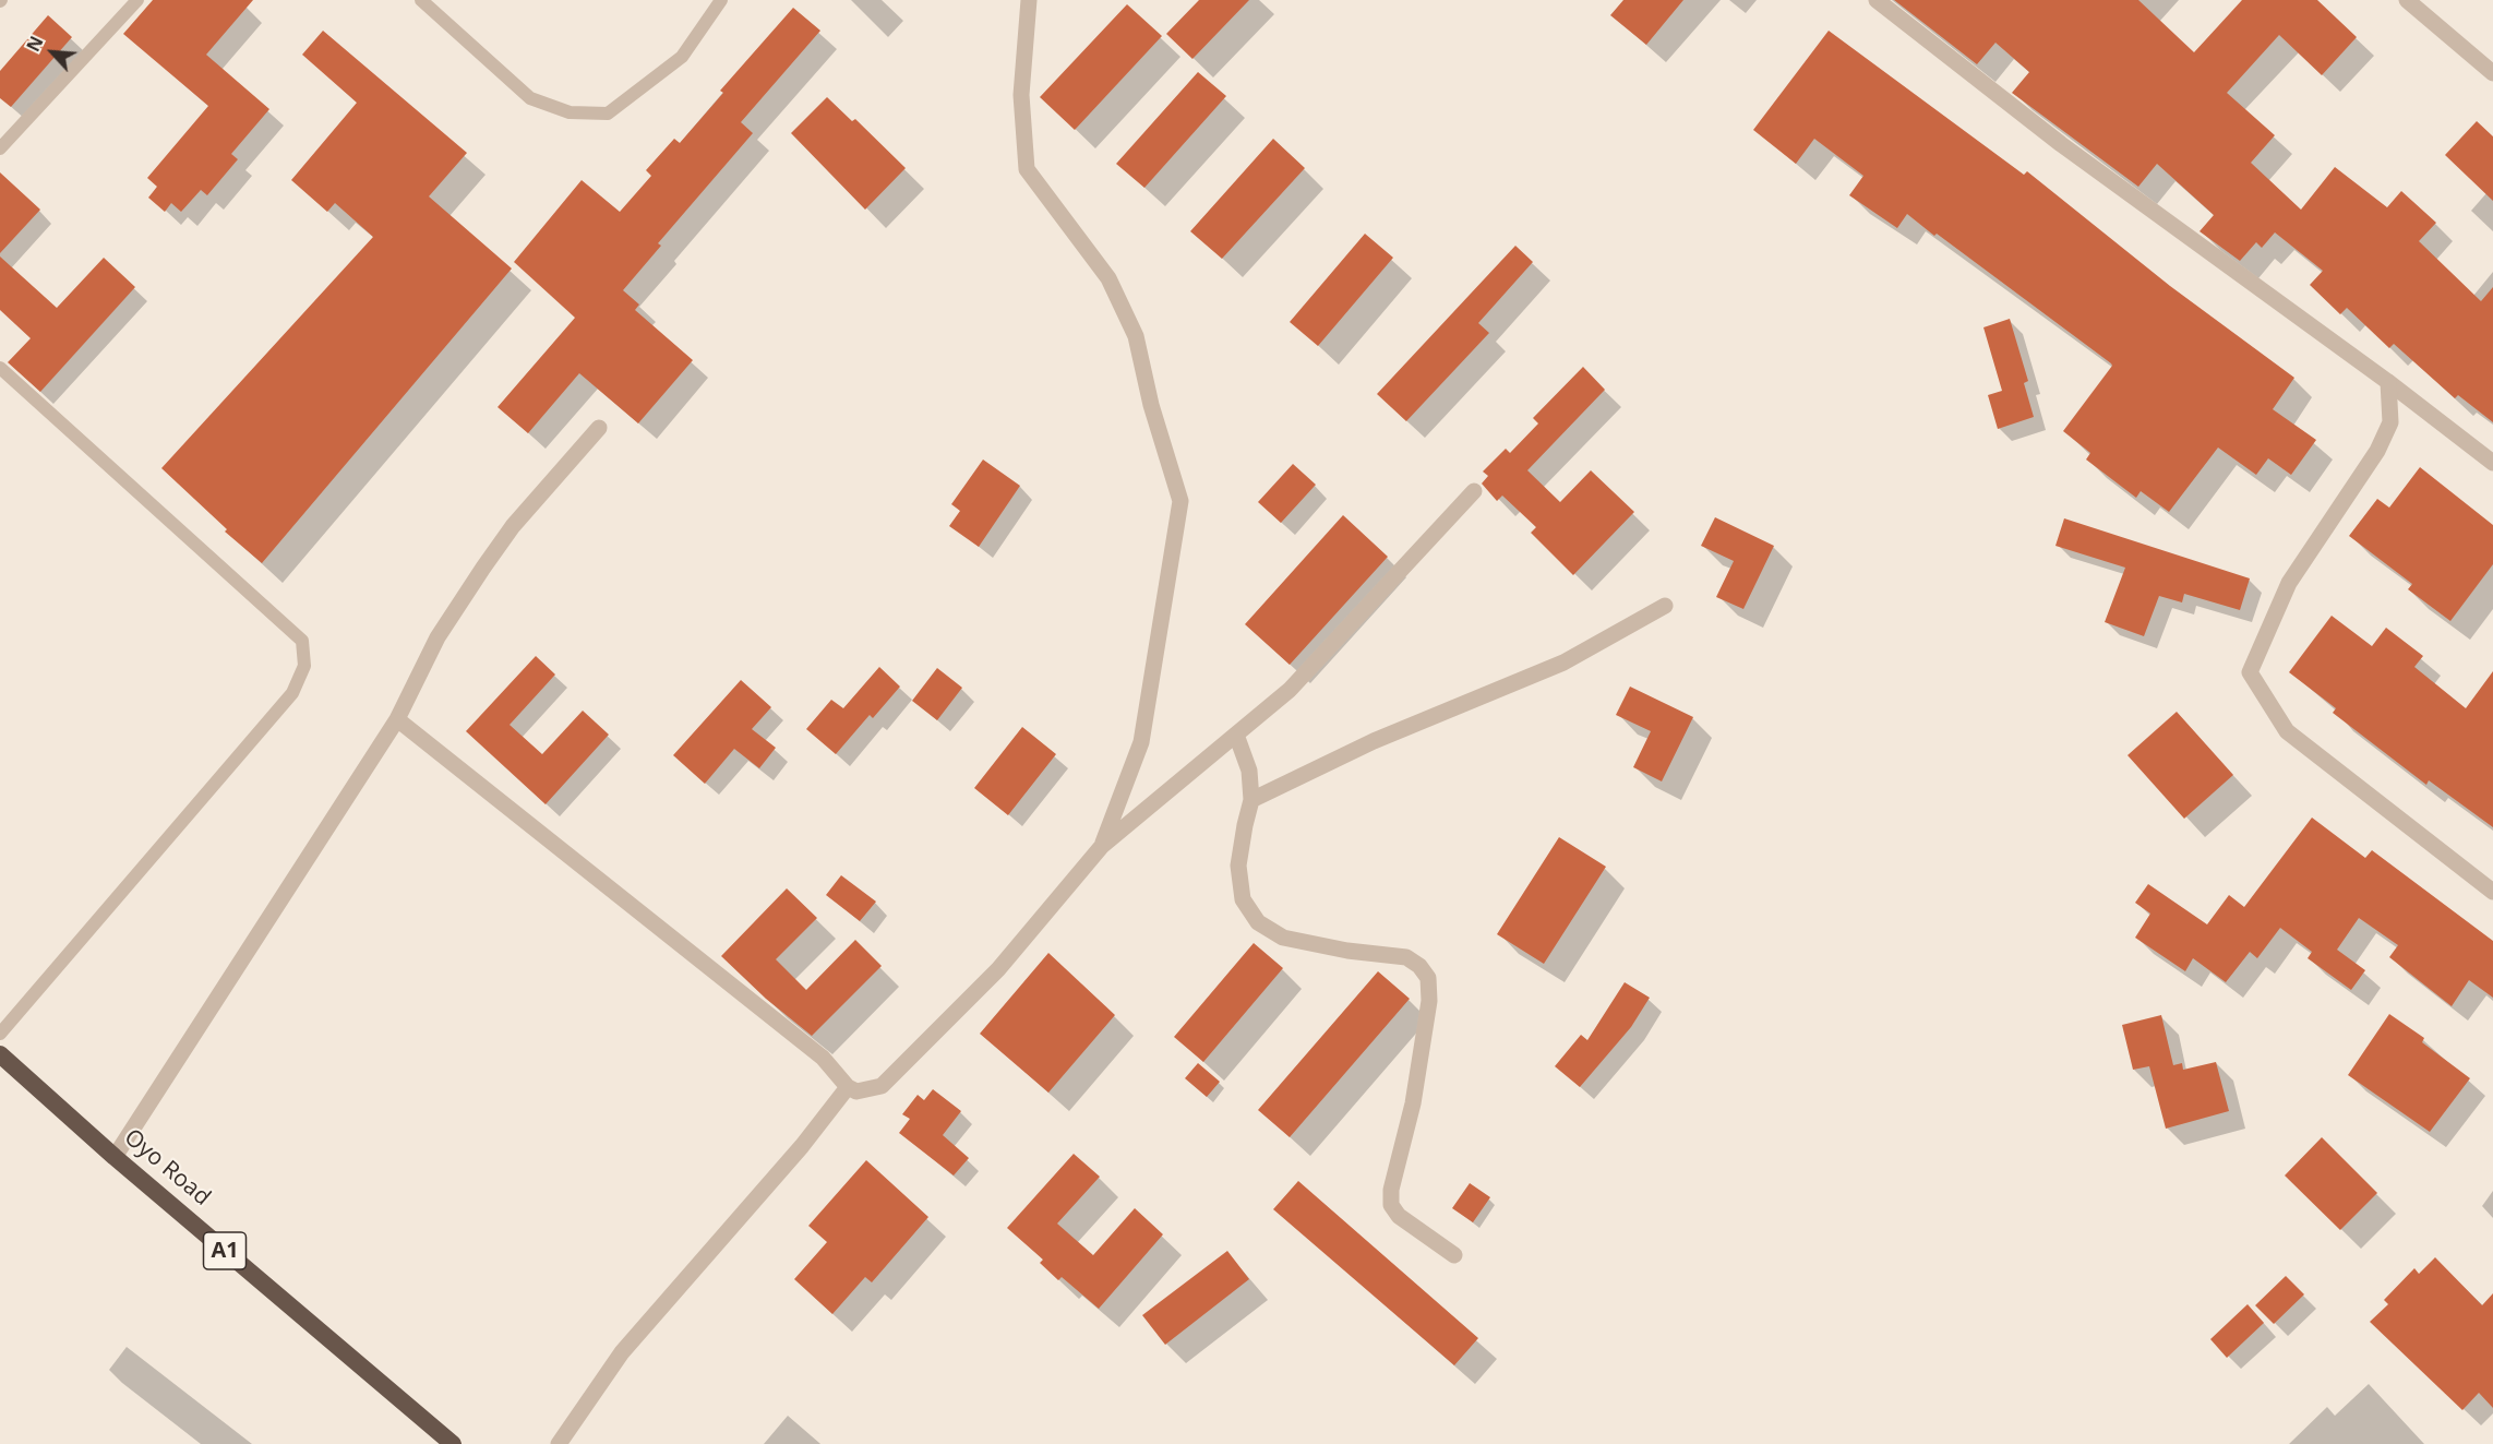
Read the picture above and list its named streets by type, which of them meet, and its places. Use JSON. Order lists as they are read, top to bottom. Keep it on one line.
{"streets":{"highway":["Oyo Road","A1"]},"north":"top left"}
